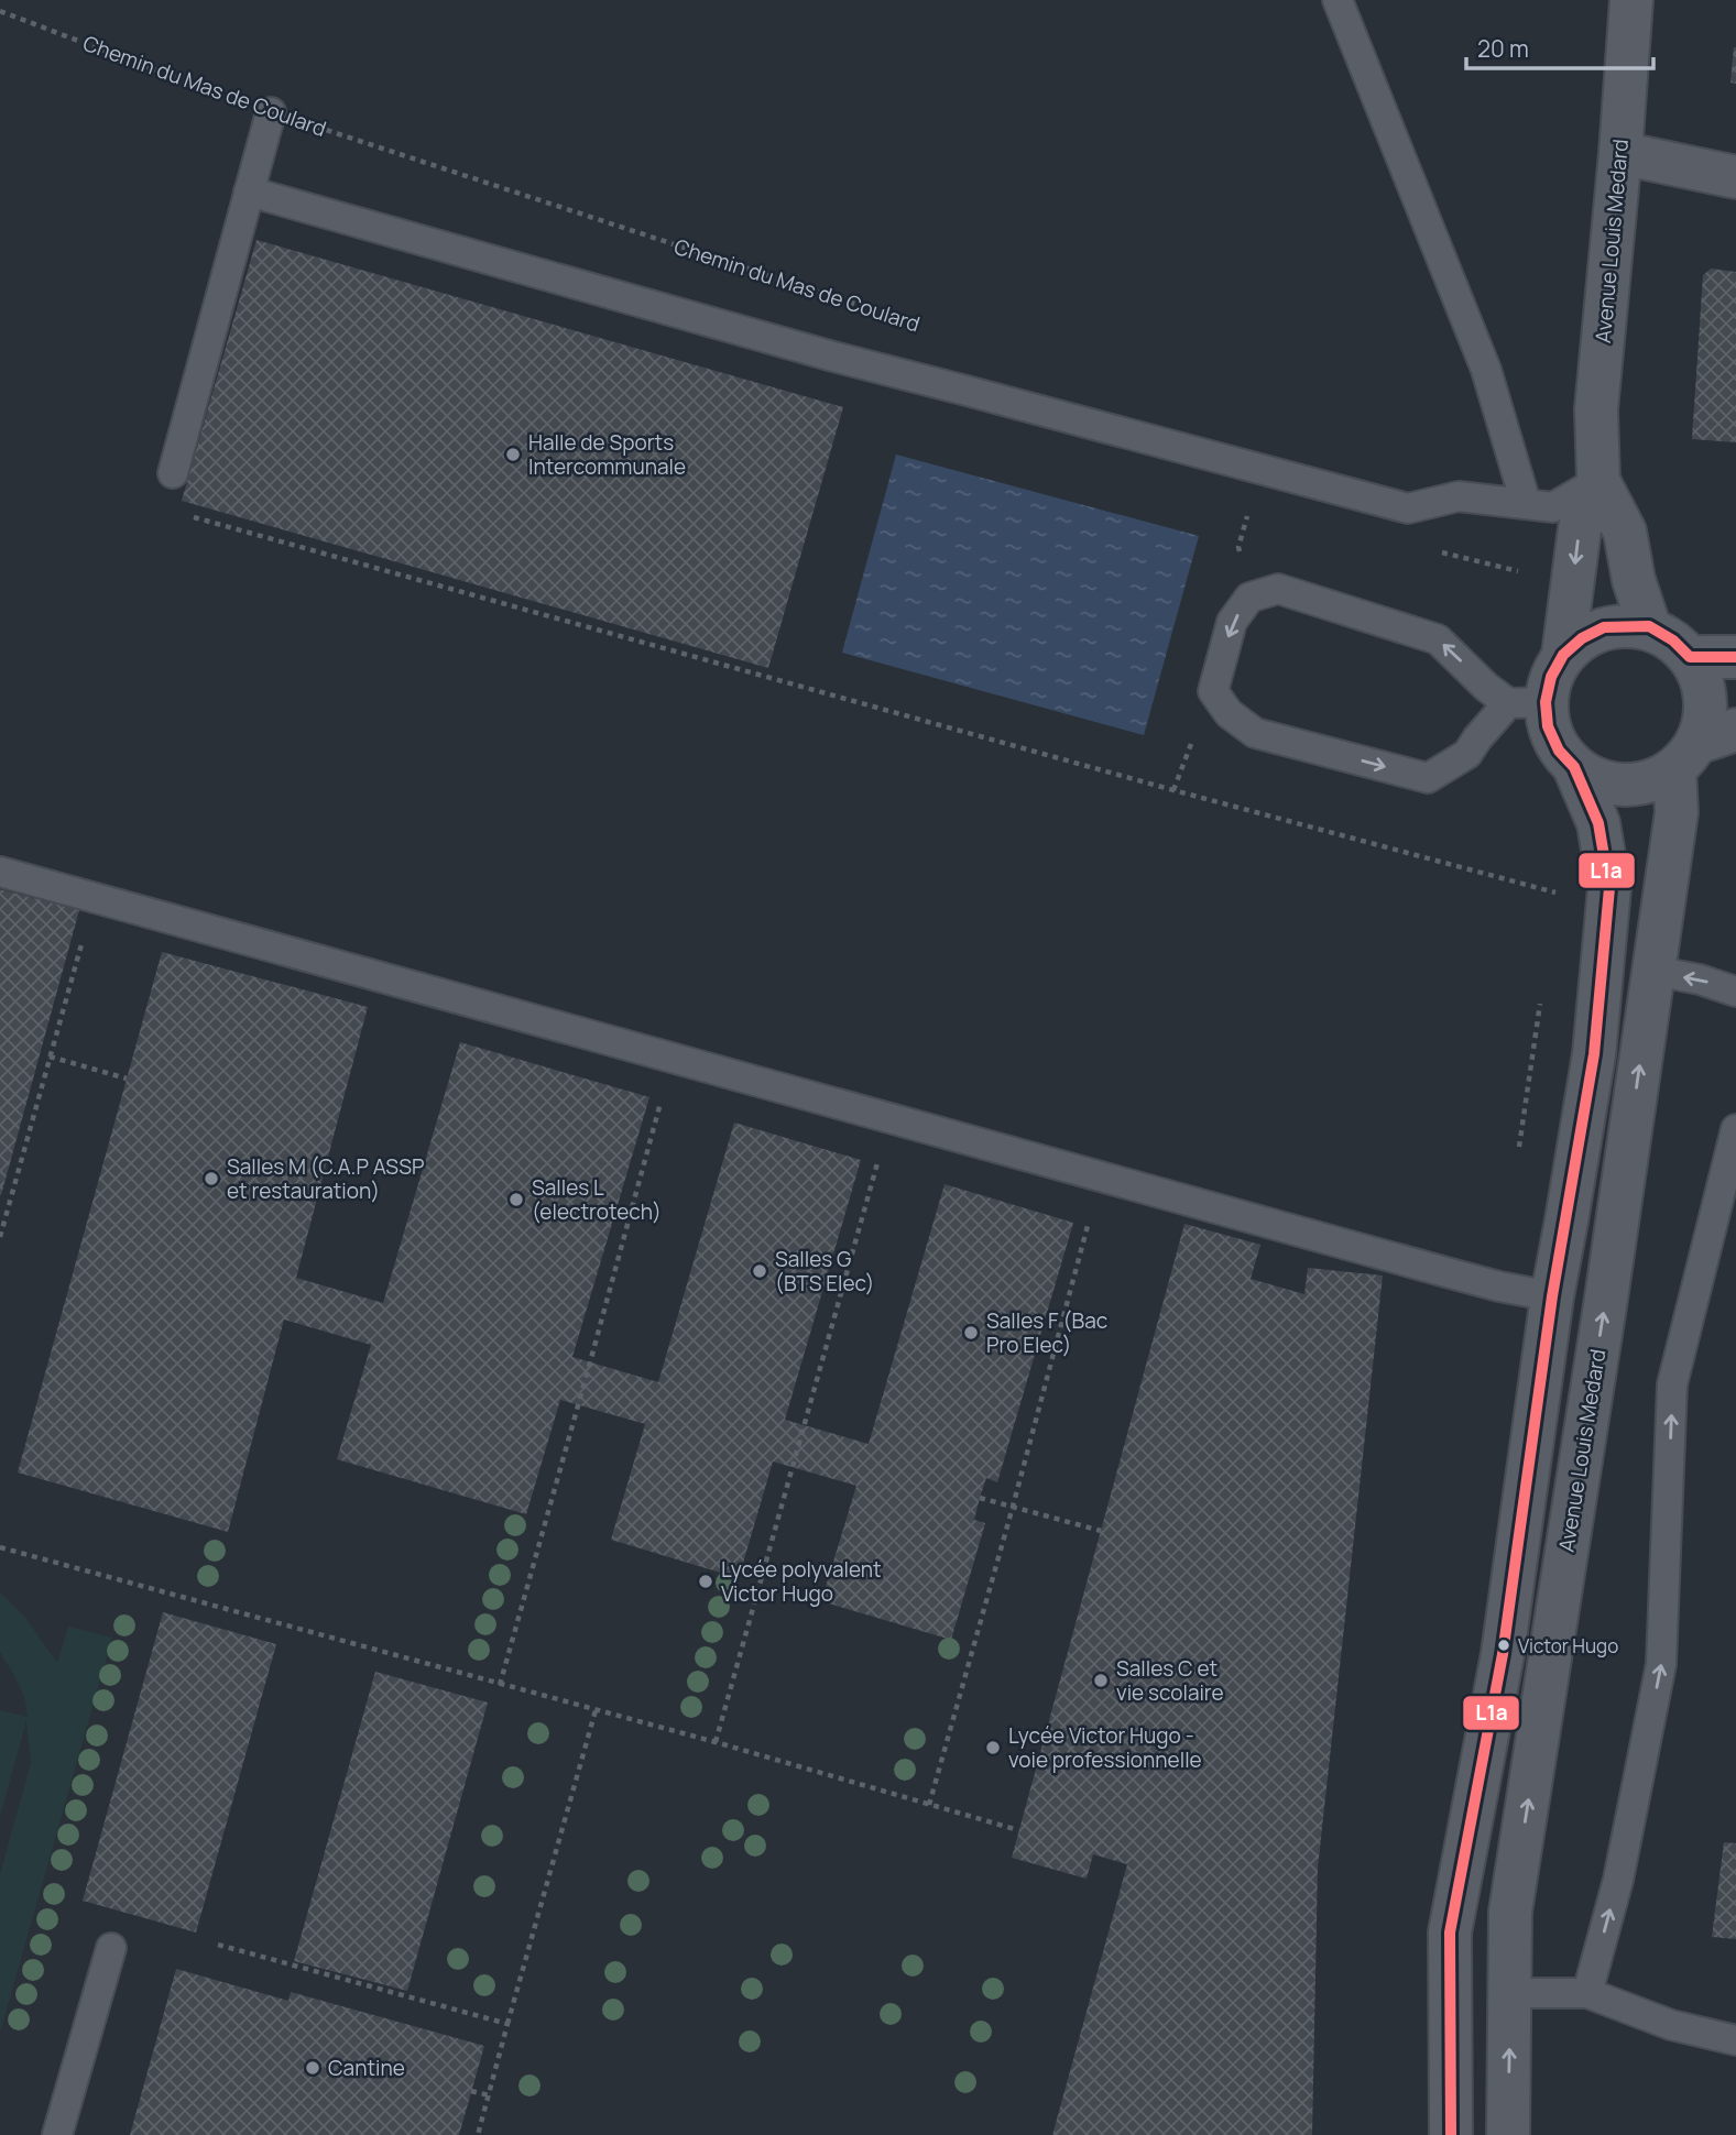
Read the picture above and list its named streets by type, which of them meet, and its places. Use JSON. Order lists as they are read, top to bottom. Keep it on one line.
{"streets":{"street":["Avenue Louis Medard"],"path":["Chemin du Mas de Coulard"]},"places":["Halle de Sports Intercommunale","Salles M (C.A.P ASSP et restauration)","Salles L (electrotech)","Salles G (BTS Elec)","Salles F (Bac Pro Elec)","Lycée polyvalent Victor Hugo","Victor Hugo","Salles C et vie scolaire","Lycée Victor Hugo - voie professionnelle","Cantine"],"lines":["transit line L1a"],"scale_bar":"20 m"}
